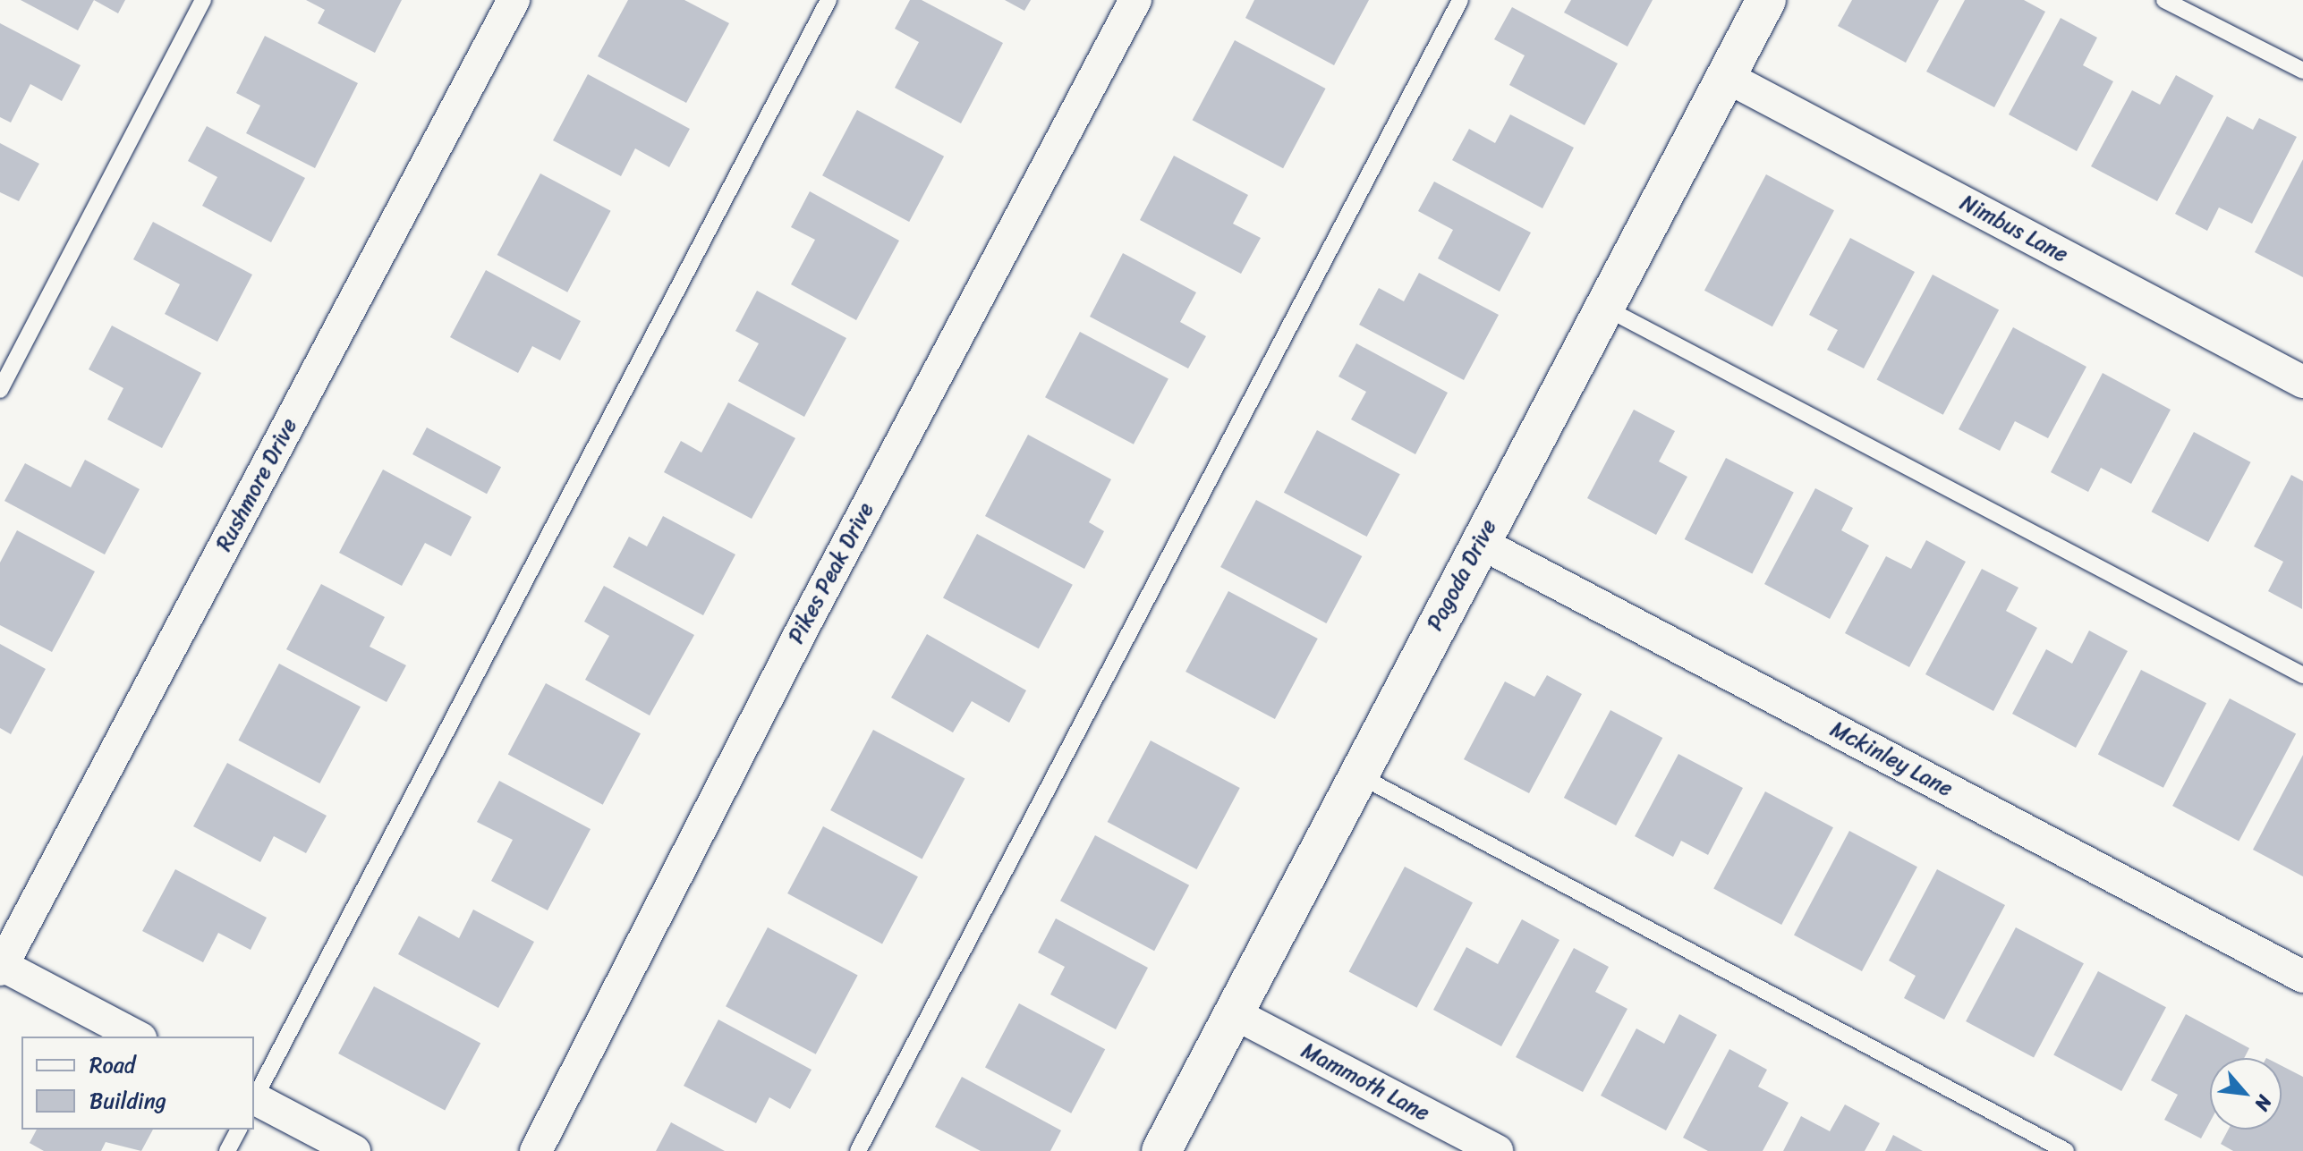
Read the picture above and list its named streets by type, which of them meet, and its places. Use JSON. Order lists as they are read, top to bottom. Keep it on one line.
{"streets":{"street":["Nimbus Lane","Rushmore Drive","Pikes Peak Drive","Pagoda Drive","Mckinley Lane","Mammoth Lane"]},"crossings":[["Nimbus Lane","Pagoda Drive"],["Pagoda Drive","Mckinley Lane"],["Pagoda Drive","Mammoth Lane"]],"legend":["Road","Building"],"north":"bottom right"}
